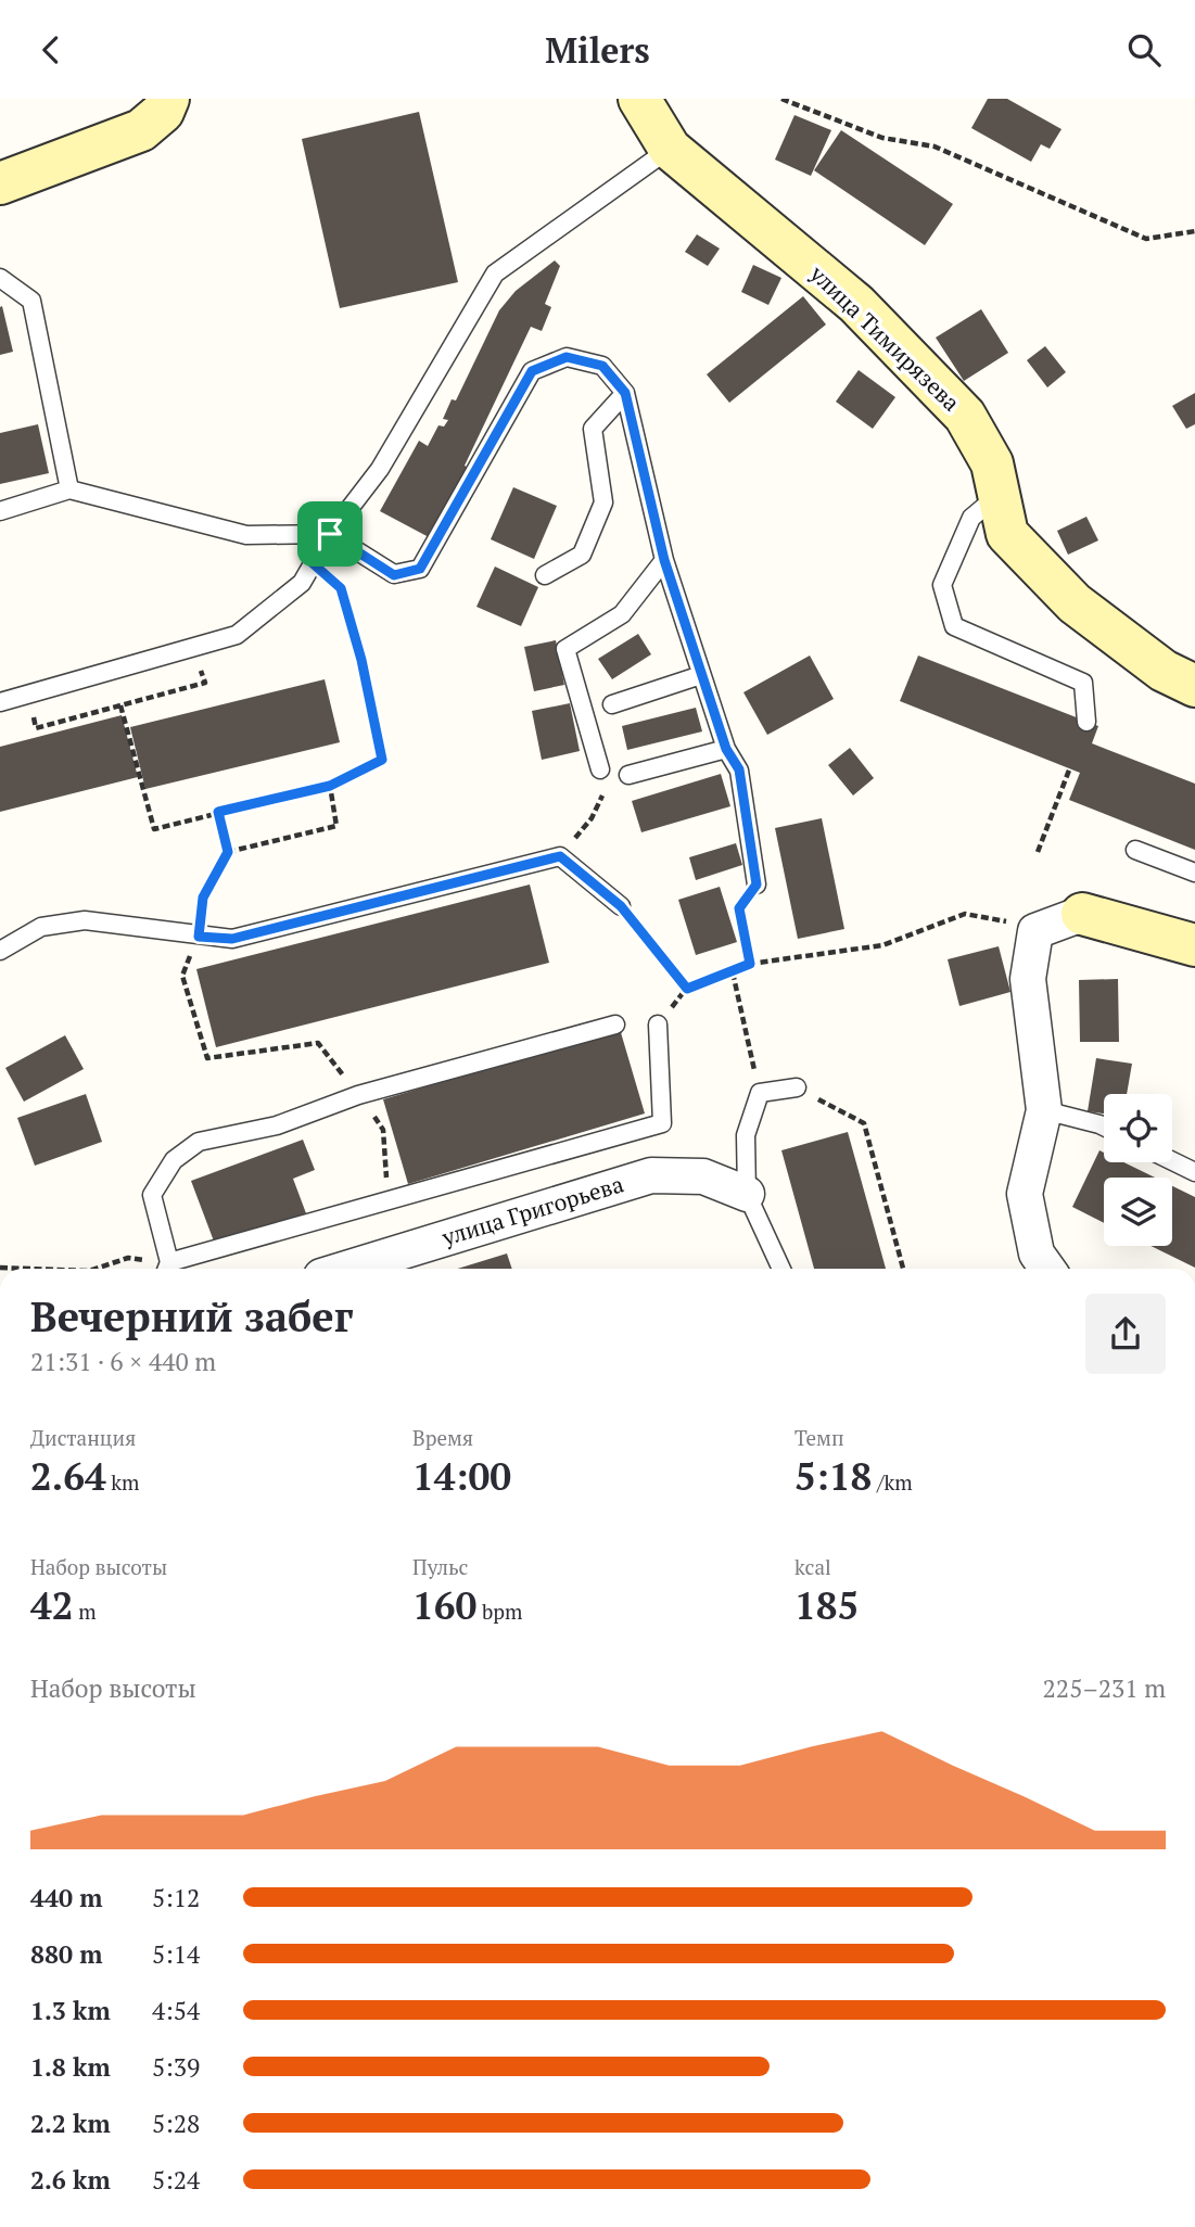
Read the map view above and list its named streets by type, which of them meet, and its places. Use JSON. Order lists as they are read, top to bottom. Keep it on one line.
{"streets":{"street":["улица Тимирязева","улица Григорьева"]},"page":{"header":"Milers","heading":["Вечерний забег","21:31 · 6 × 440 m"],"stats":[["Дистанция","2.64 km"],["Время","14:00"],["Темп","5:18 /km"],["Набор высоты","42 m"],["Пульс","160 bpm"],["kcal","185"]],"chart":["Набор высоты","225–231 m"],"list":[{"name":"440 m","note":"5:12"},{"name":"880 m","note":"5:14"},{"name":"1.3 km","note":"4:54"},{"name":"1.8 km","note":"5:39"},{"name":"2.2 km","note":"5:28"},{"name":"2.6 km","note":"5:24"}]}}
